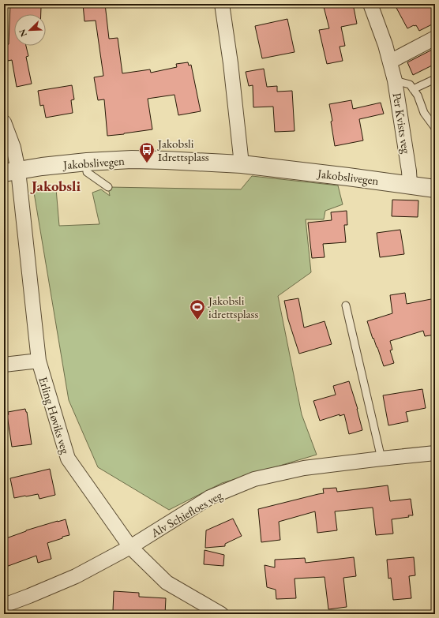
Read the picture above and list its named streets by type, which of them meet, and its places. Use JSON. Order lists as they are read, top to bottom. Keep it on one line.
{"streets":{"street":["Per Kvists veg","Jakobslivegen","Erling Høviks veg","Alv Schiefloes veg"]},"crossings":[["Per Kvists veg","Jakobslivegen"],["Jakobslivegen","Erling Høviks veg"],["Erling Høviks veg","Alv Schiefloes veg"]],"districts":["Jakobsli"],"places":{"bus stop":["Jakobsli Idrettsplass"],"sports":["Jakobsli idrettsplass"]},"north":"bottom left"}
